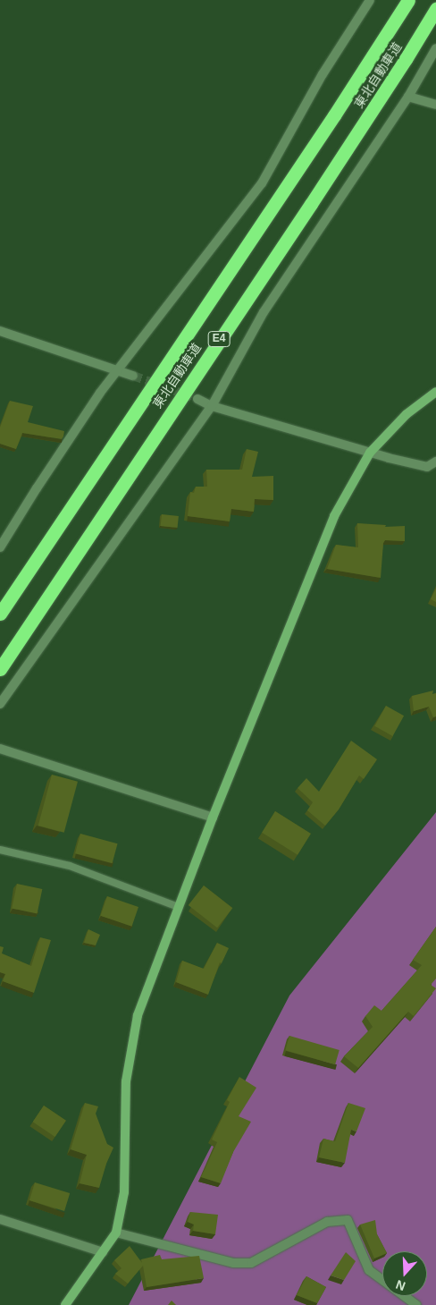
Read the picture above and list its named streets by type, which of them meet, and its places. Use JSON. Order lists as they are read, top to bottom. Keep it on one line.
{"streets":{"highway":["東北自動車道","E4"]},"north":"bottom"}
